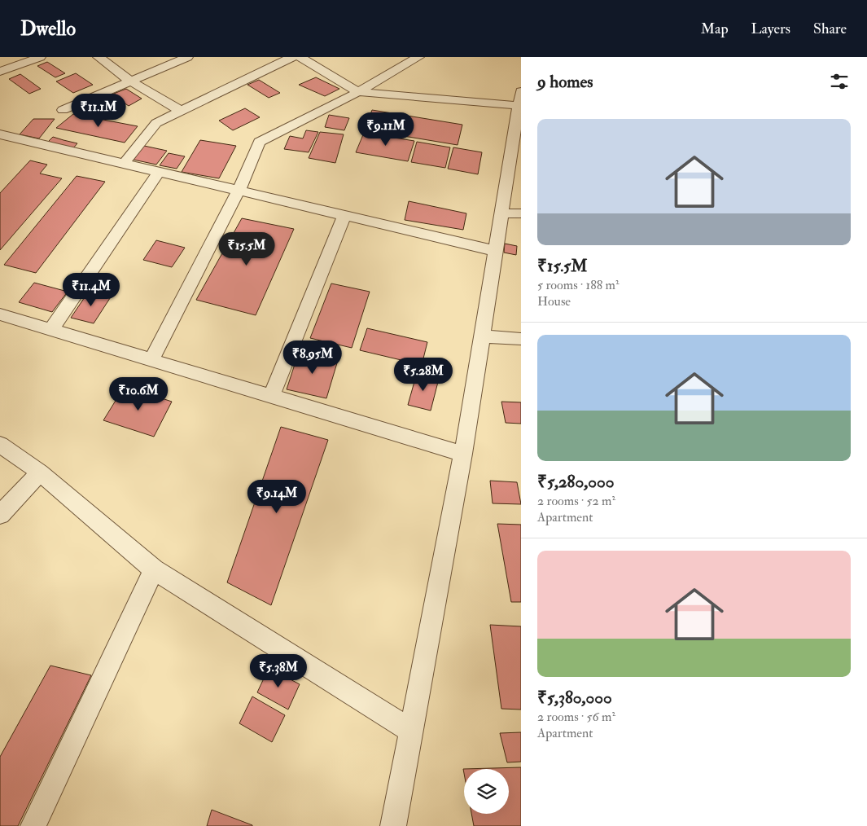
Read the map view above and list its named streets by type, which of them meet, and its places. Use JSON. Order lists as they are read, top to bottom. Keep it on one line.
{"page":{"header":"Dwello","nav":["Map","Layers","Share"],"heading":"9 homes","price":["₹11.1M","₹9.11M","₹15.5M","₹11.4M","₹8.95M","₹5.28M","₹10.6M","₹9.14M","₹5.38M"],"list":[{"name":"₹15.5M","note":"5 rooms · 188 m² · House"},{"name":"₹5,280,000","note":"2 rooms · 52 m² · Apartment"},{"name":"₹5,380,000","note":"2 rooms · 56 m² · Apartment"}]}}
